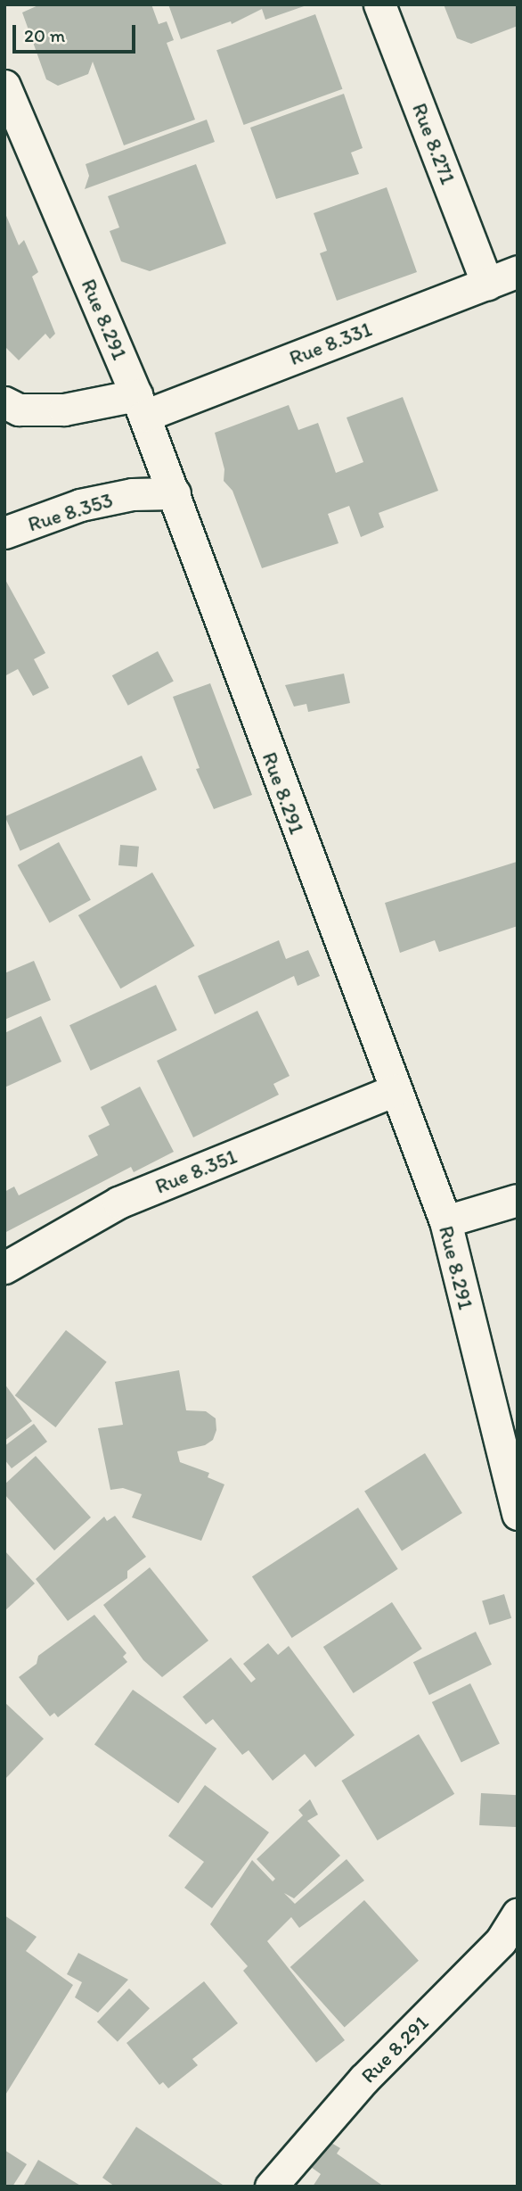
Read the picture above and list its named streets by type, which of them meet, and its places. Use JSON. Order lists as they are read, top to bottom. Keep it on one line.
{"streets":{"street":["Rue 8.271","Rue 8.291","Rue 8.331","Rue 8.353","Rue 8.351"]},"crossings":[["Rue 8.271","Rue 8.331"],["Rue 8.291","Rue 8.331"],["Rue 8.291","Rue 8.353"],["Rue 8.291","Rue 8.351"]],"scale_bar":"20 m"}
